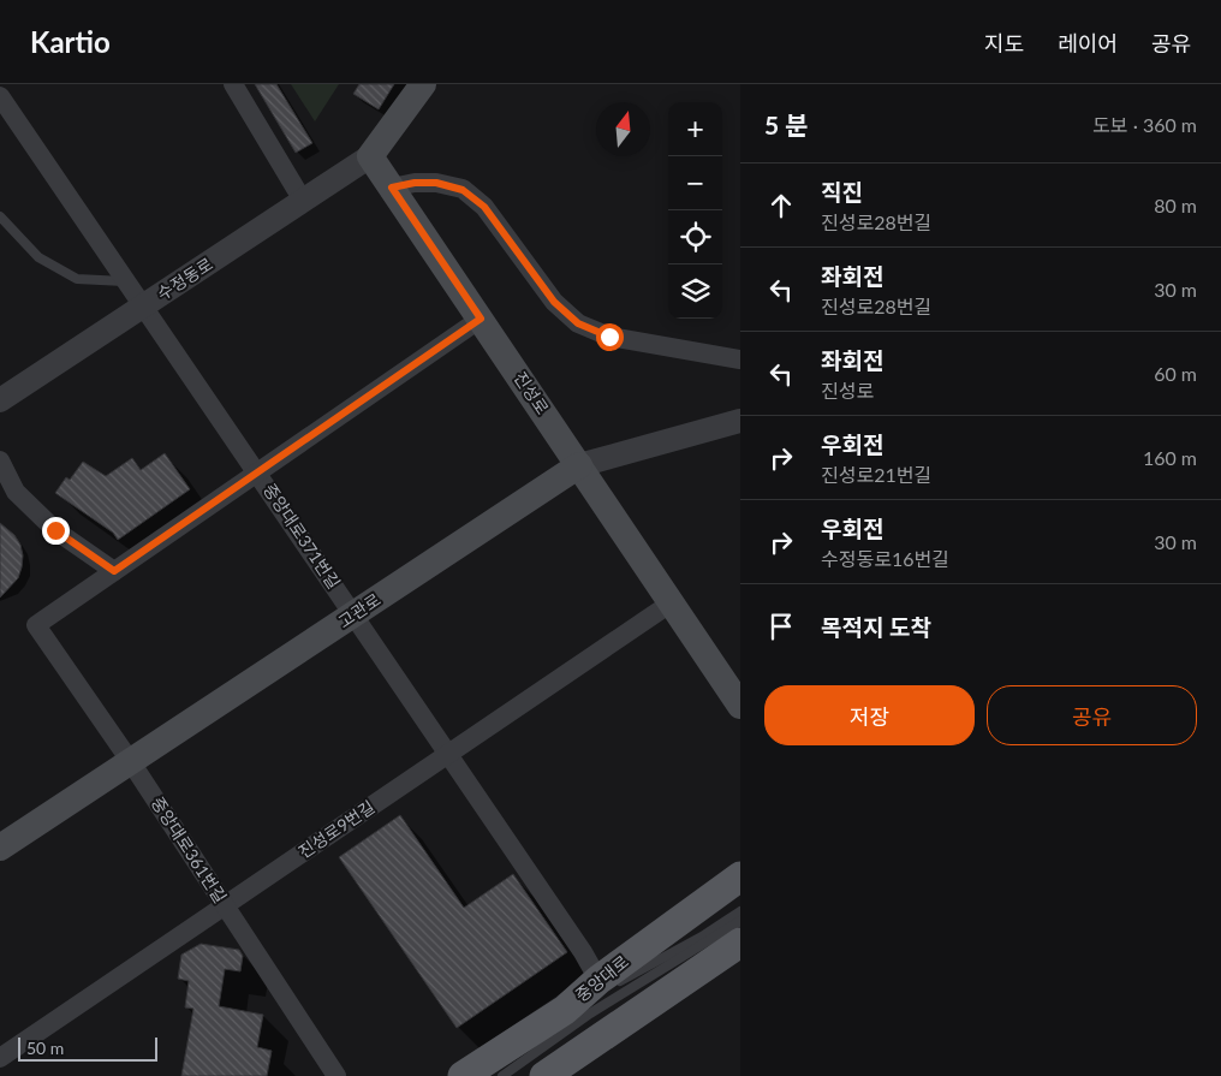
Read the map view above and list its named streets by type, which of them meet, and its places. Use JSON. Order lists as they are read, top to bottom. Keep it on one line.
{"streets":{"main road":["진성로","고관로","중앙대로"],"street":["수정동로","중앙대로371번길","진성로9번길","중앙대로361번길"]},"crossings":[["수정동로","진성로"],["수정동로","중앙대로371번길"],["진성로","고관로"],["진성로","진성로9번길"],["중앙대로371번길","고관로"],["중앙대로371번길","진성로9번길"],["중앙대로371번길","중앙대로"],["고관로","중앙대로361번길"],["진성로9번길","중앙대로361번길"]],"scale_bar":"50 m","north":"top","page":{"header":"Kartio","nav":["지도","레이어","공유"],"heading":["5 분","도보 · 360 m"],"map_buttons":["+","−"],"list":[["직진","진성로28번길","80 m"],["좌회전","진성로28번길","30 m"],["좌회전","진성로","60 m"],["우회전","진성로21번길","160 m"],["우회전","수정동로16번길","30 m"],"목적지 도착"],"buttons":["저장","공유"],"scale":"50 m"}}
